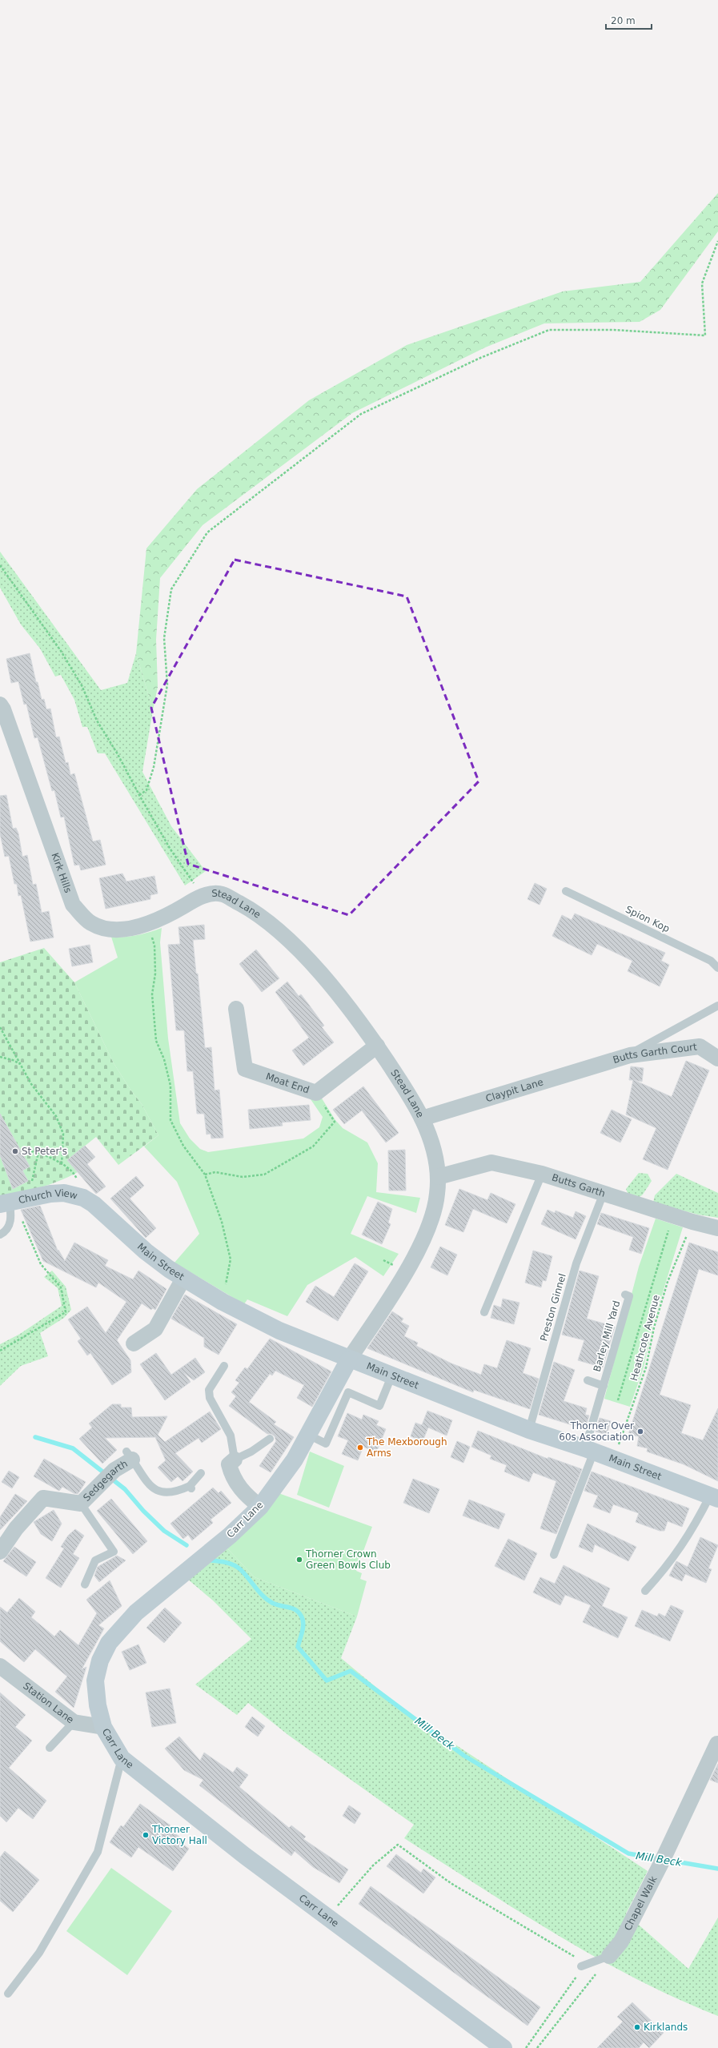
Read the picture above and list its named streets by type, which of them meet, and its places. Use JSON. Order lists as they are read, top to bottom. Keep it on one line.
{"streets":{"street":["Kirk Hills","Stead Lane","Butts Garth Court","Moat End","Claypit Lane","Butts Garth","Church View","Main Street","Sedgegarth","Carr Lane","Station Lane","Chapel Walk"],"lane":["Spion Kop","Preston Ginnel","Barley Mill Yard"],"path":["Heathcote Avenue"]},"crossings":[["Kirk Hills","Stead Lane"],["Stead Lane","Moat End"],["Stead Lane","Claypit Lane"],["Stead Lane","Butts Garth"],["Stead Lane","Main Street"],["Stead Lane","Carr Lane"],["Butts Garth Court","Claypit Lane"],["Butts Garth","Preston Ginnel"],["Butts Garth","Heathcote Avenue"],["Church View","Main Street"],["Main Street","Preston Ginnel"],["Main Street","Barley Mill Yard"],["Main Street","Heathcote Avenue"],["Main Street","Carr Lane"],["Carr Lane","Station Lane"]],"water":["Mill Beck"],"places":["St Peter's","Thorner Over 60s Association","The Mexborough Arms","Thorner Crown Green Bowls Club","Thorner Victory Hall","Kirklands"],"scale_bar":"20 m"}
